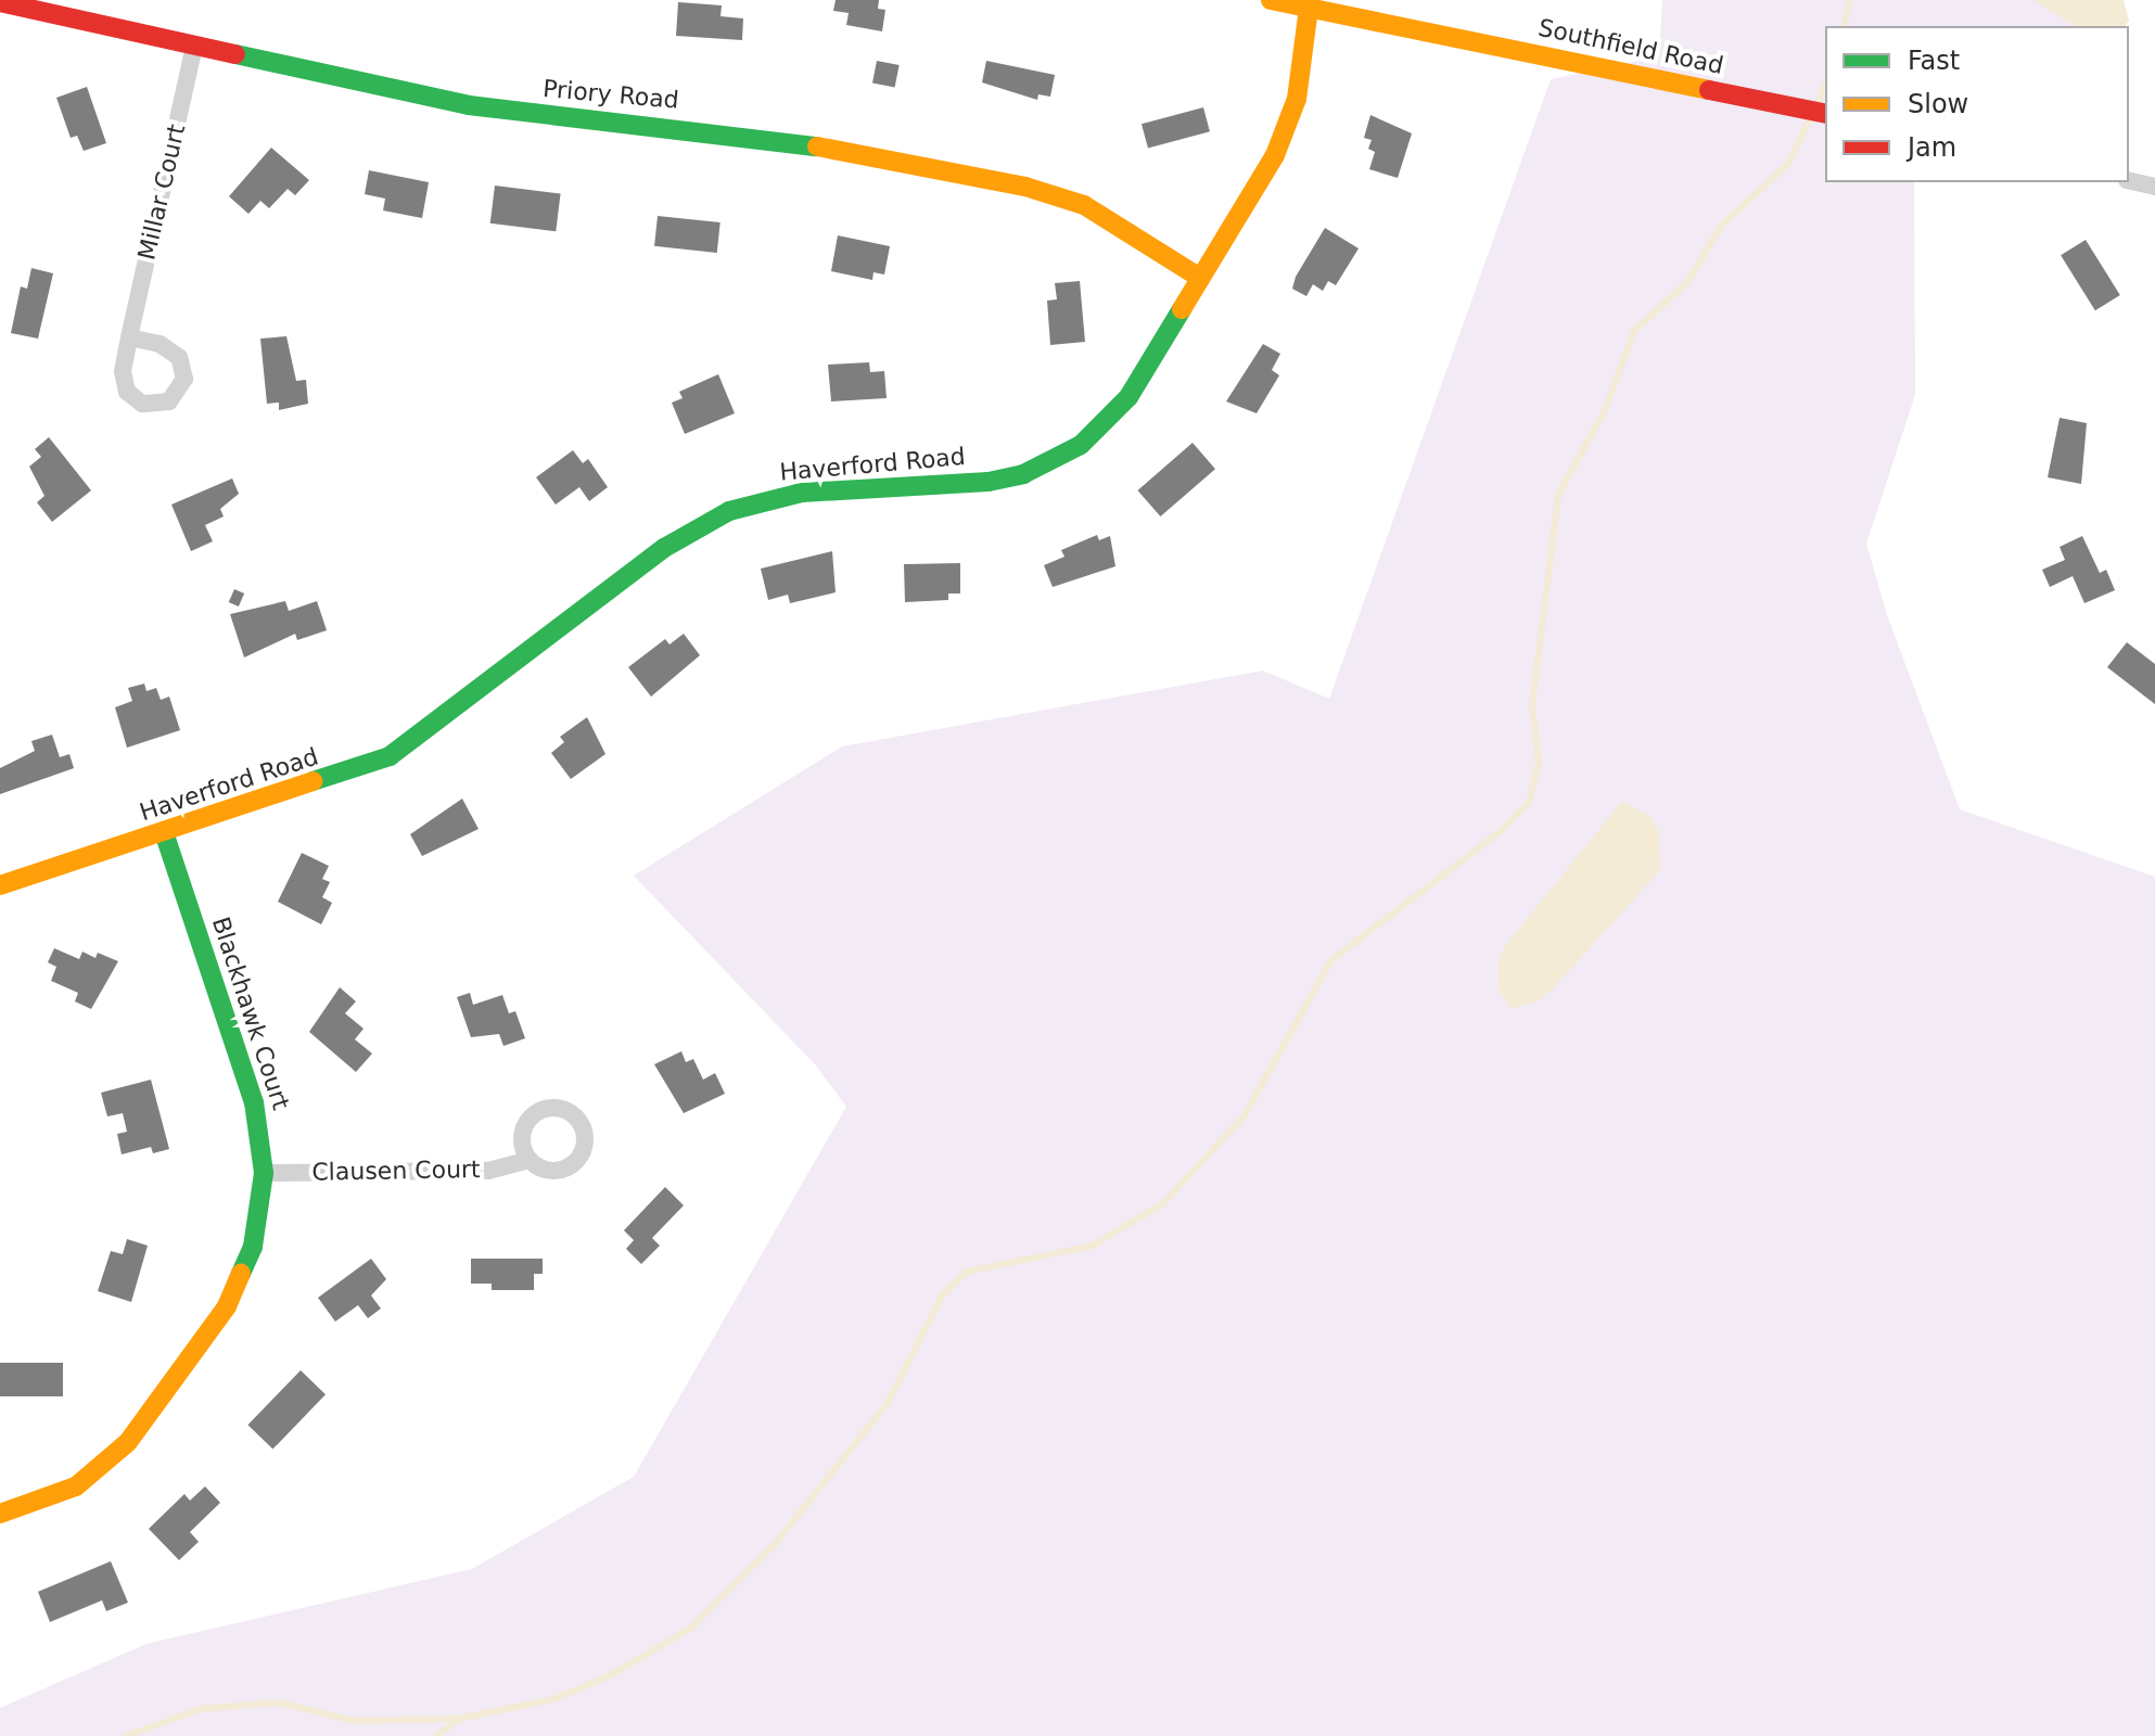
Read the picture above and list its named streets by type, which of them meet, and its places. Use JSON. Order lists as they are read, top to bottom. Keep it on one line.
{"streets":{"street":["Southfield Road","Priory Road","Millar Court","Haverford Road","Blackhawk Court","Clausen Court"]},"crossings":[["Southfield Road","Haverford Road"],["Priory Road","Millar Court"],["Priory Road","Haverford Road"],["Haverford Road","Blackhawk Court"],["Blackhawk Court","Clausen Court"]],"legend":["Fast","Slow","Jam"]}
